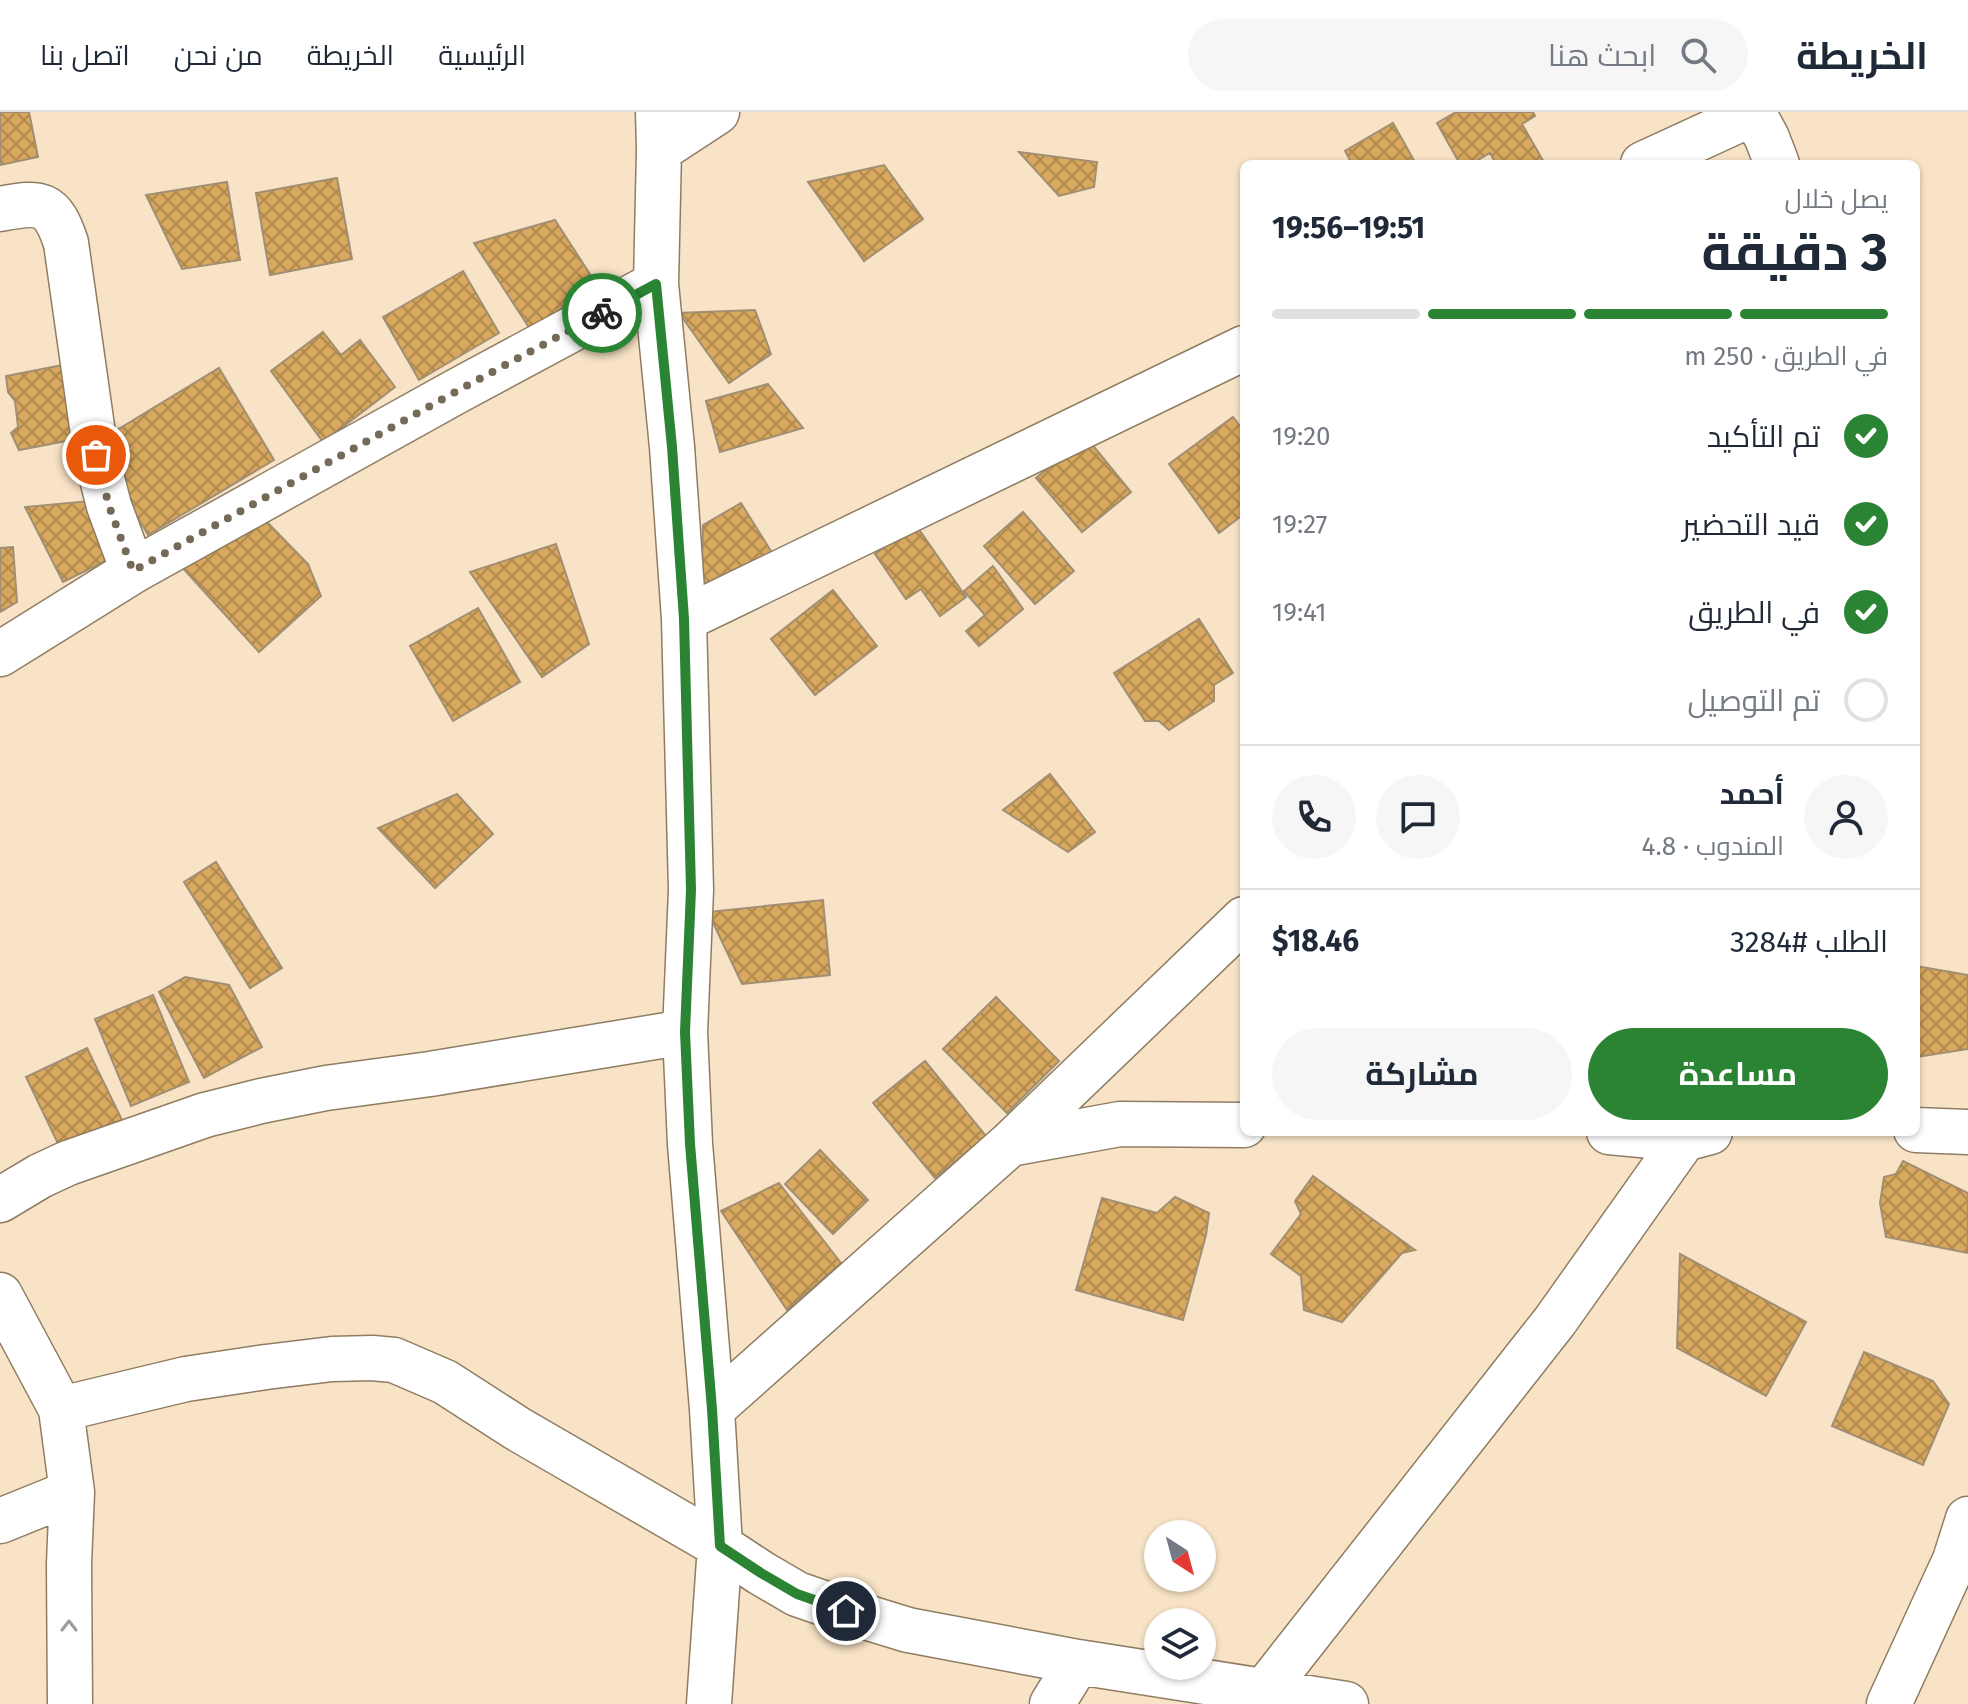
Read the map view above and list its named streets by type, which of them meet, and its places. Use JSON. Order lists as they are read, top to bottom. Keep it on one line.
{"north":"bottom right","page":{"header":"الخريطة","search":"ابحث هنا","nav":["الرئيسية","الخريطة","من نحن","اتصل بنا"],"heading":["3 دقيقة","يصل خلال","19:51–19:56"],"panel":["أحمد","المندوب · 4.8","الطلب #3284","$18.46"],"bar":"في الطريق · 250 m","list":[["تم التأكيد","19:20"],["قيد التحضير","19:27"],["في الطريق","19:41"],"تم التوصيل"],"buttons":["مساعدة","مشاركة"]}}
